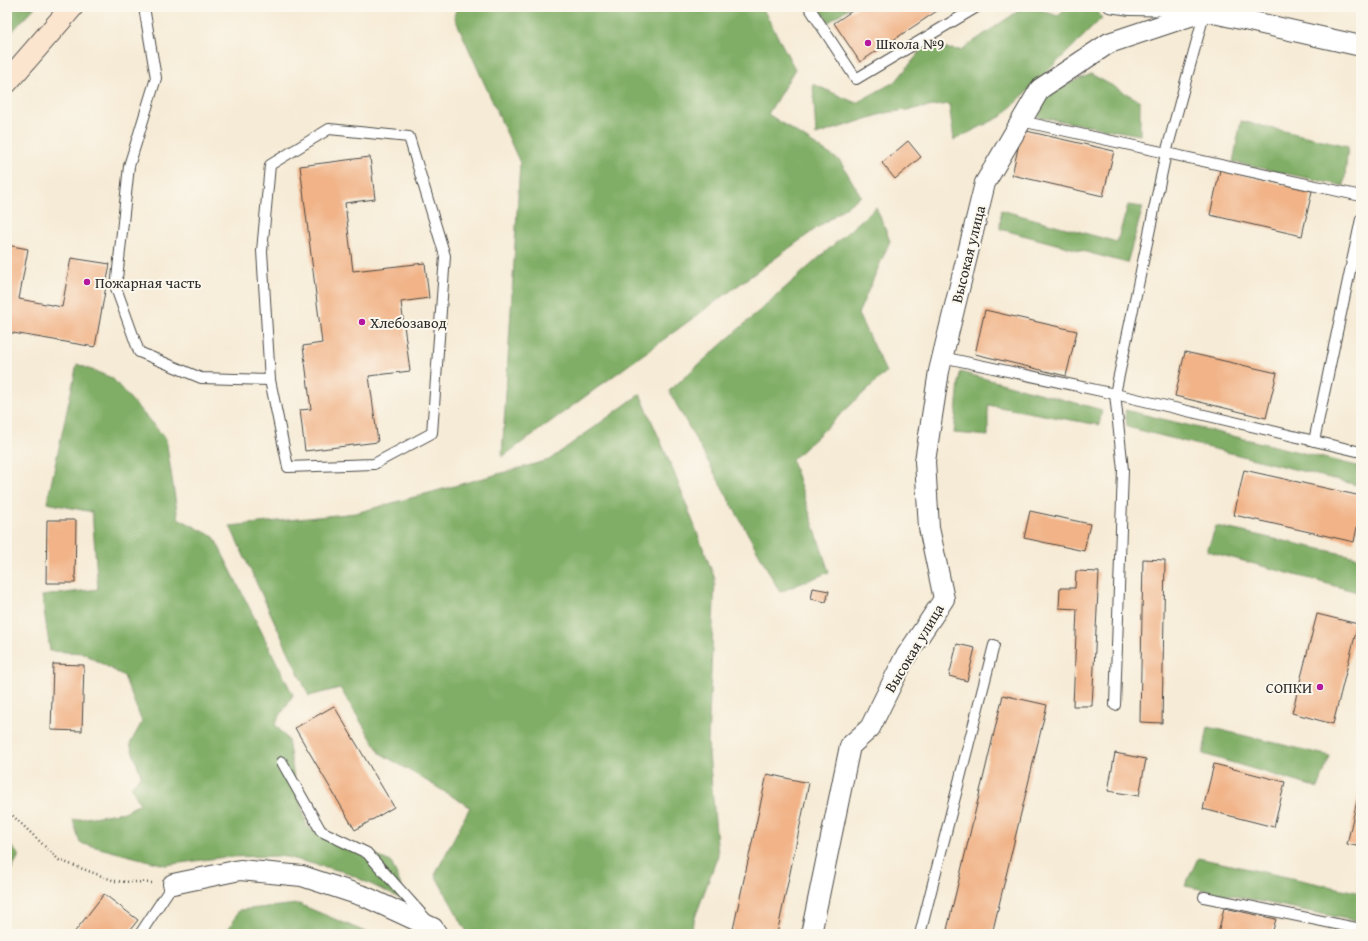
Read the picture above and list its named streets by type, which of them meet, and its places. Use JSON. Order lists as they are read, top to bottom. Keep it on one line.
{"streets":{"street":["Высокая улица"]},"places":["Школа №9","Пожарная часть","Хлебозавод","СОПКИ"]}
